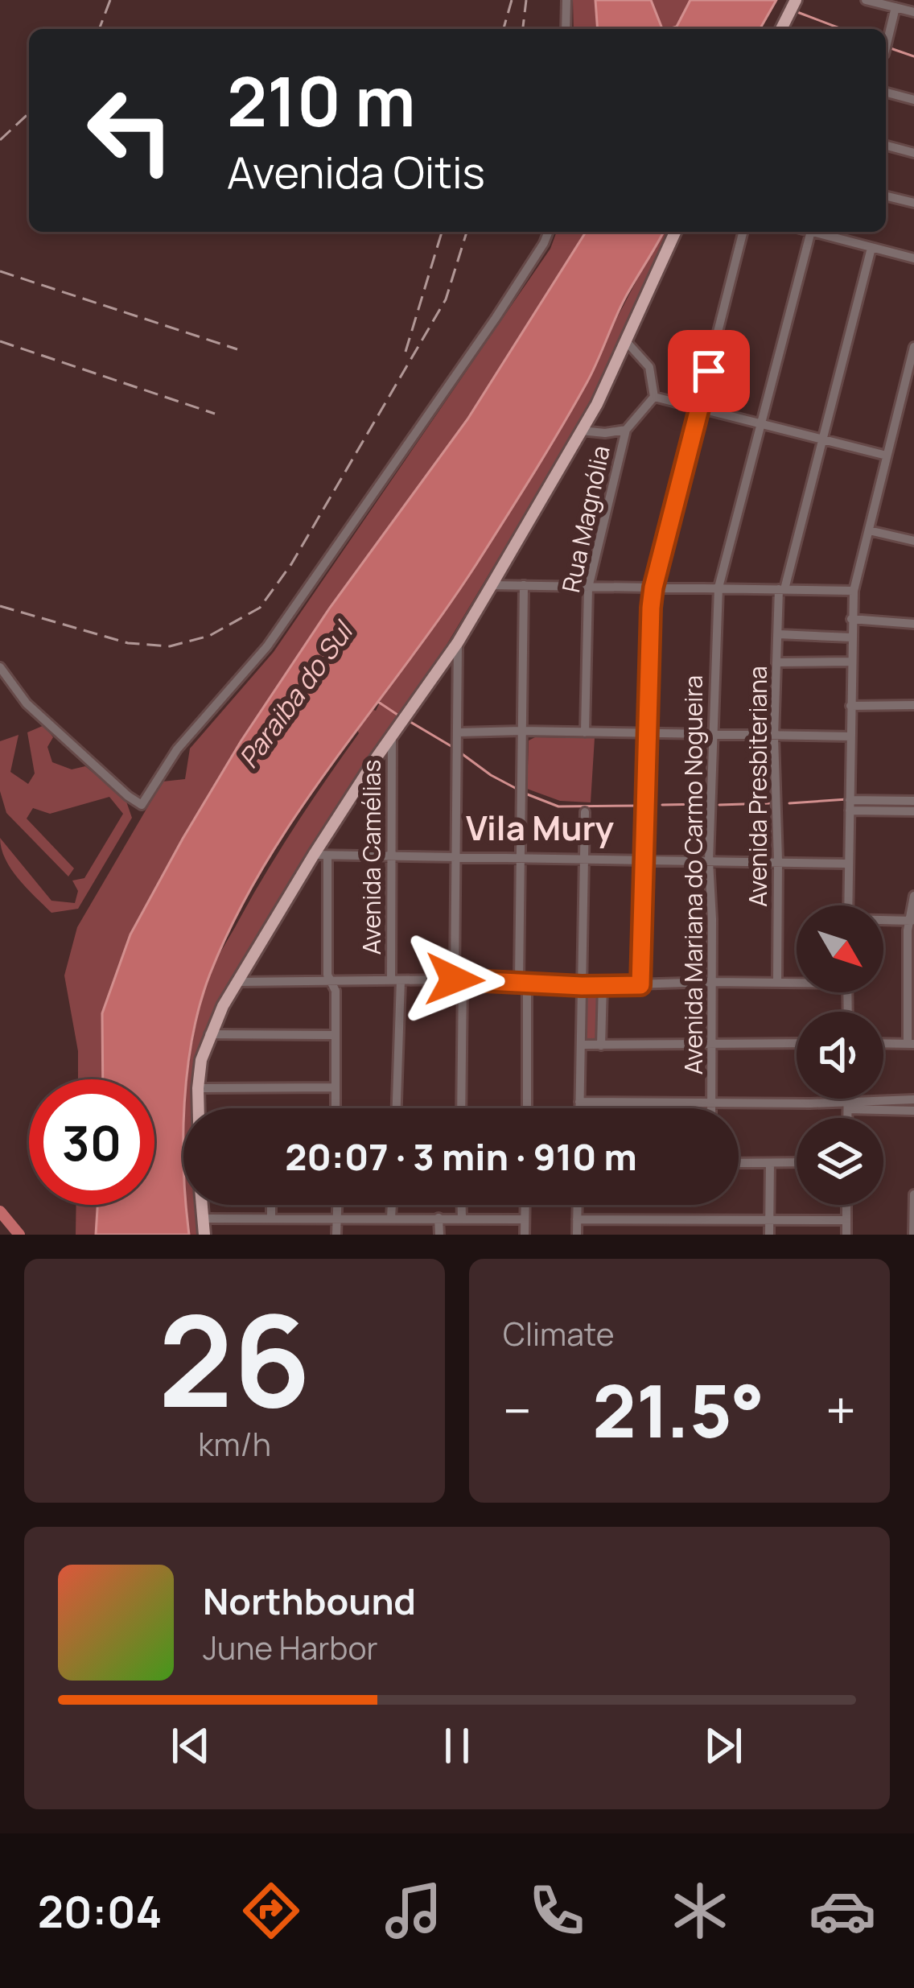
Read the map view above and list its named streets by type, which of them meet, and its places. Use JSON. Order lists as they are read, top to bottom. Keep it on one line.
{"streets":{"street":["Rua Magnólia","Avenida Presbiteriana","Avenida Camélias","Avenida Mariana do Carmo Nogueira"]},"districts":["Vila Mury"],"water":["Paraiba do Sul"],"north":"bottom right","page":{"turn":["210 m","Avenida Oitis"],"limit":"30","trip":"20:07 · 3 min · 910 m","tile":[["26","km/h"],"Climate"],"heat":["−","21.5°","+"],"song":["Northbound","June Harbor"],"tabs":"20:04"}}
